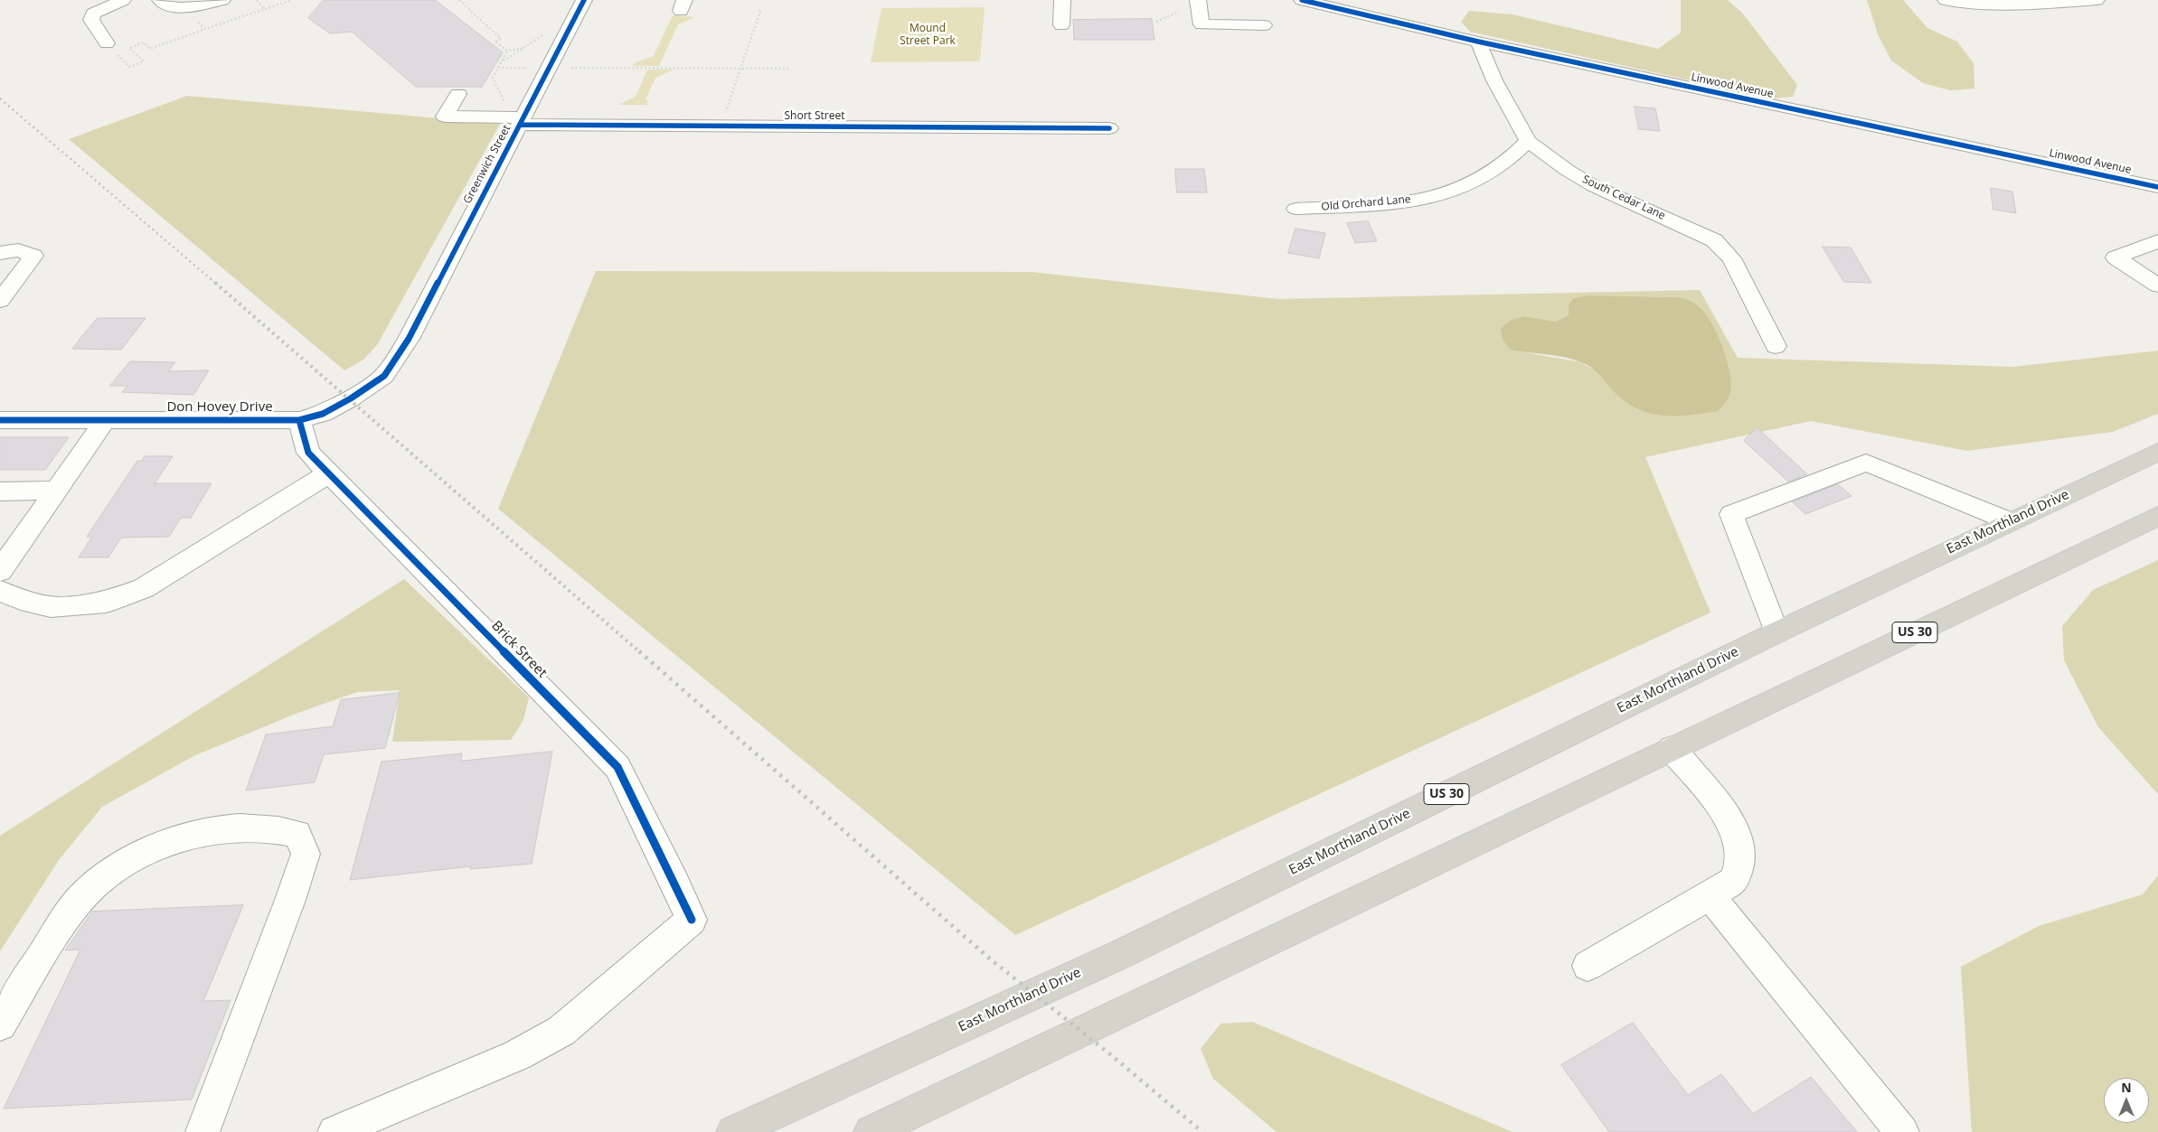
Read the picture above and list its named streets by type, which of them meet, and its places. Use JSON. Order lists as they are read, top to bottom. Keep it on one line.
{"streets":{"highway":["East Morthland Drive","US 30"],"street":["Linwood Avenue","Short Street","Greenwich Street","South Cedar Lane","Old Orchard Lane","Don Hovey Drive","Brick Street"]},"crossings":[["Linwood Avenue","South Cedar Lane"],["Short Street","Greenwich Street"],["Greenwich Street","Don Hovey Drive"],["South Cedar Lane","Old Orchard Lane"],["Don Hovey Drive","Brick Street"]],"parks":["Mound Street Park"],"north":"top"}
